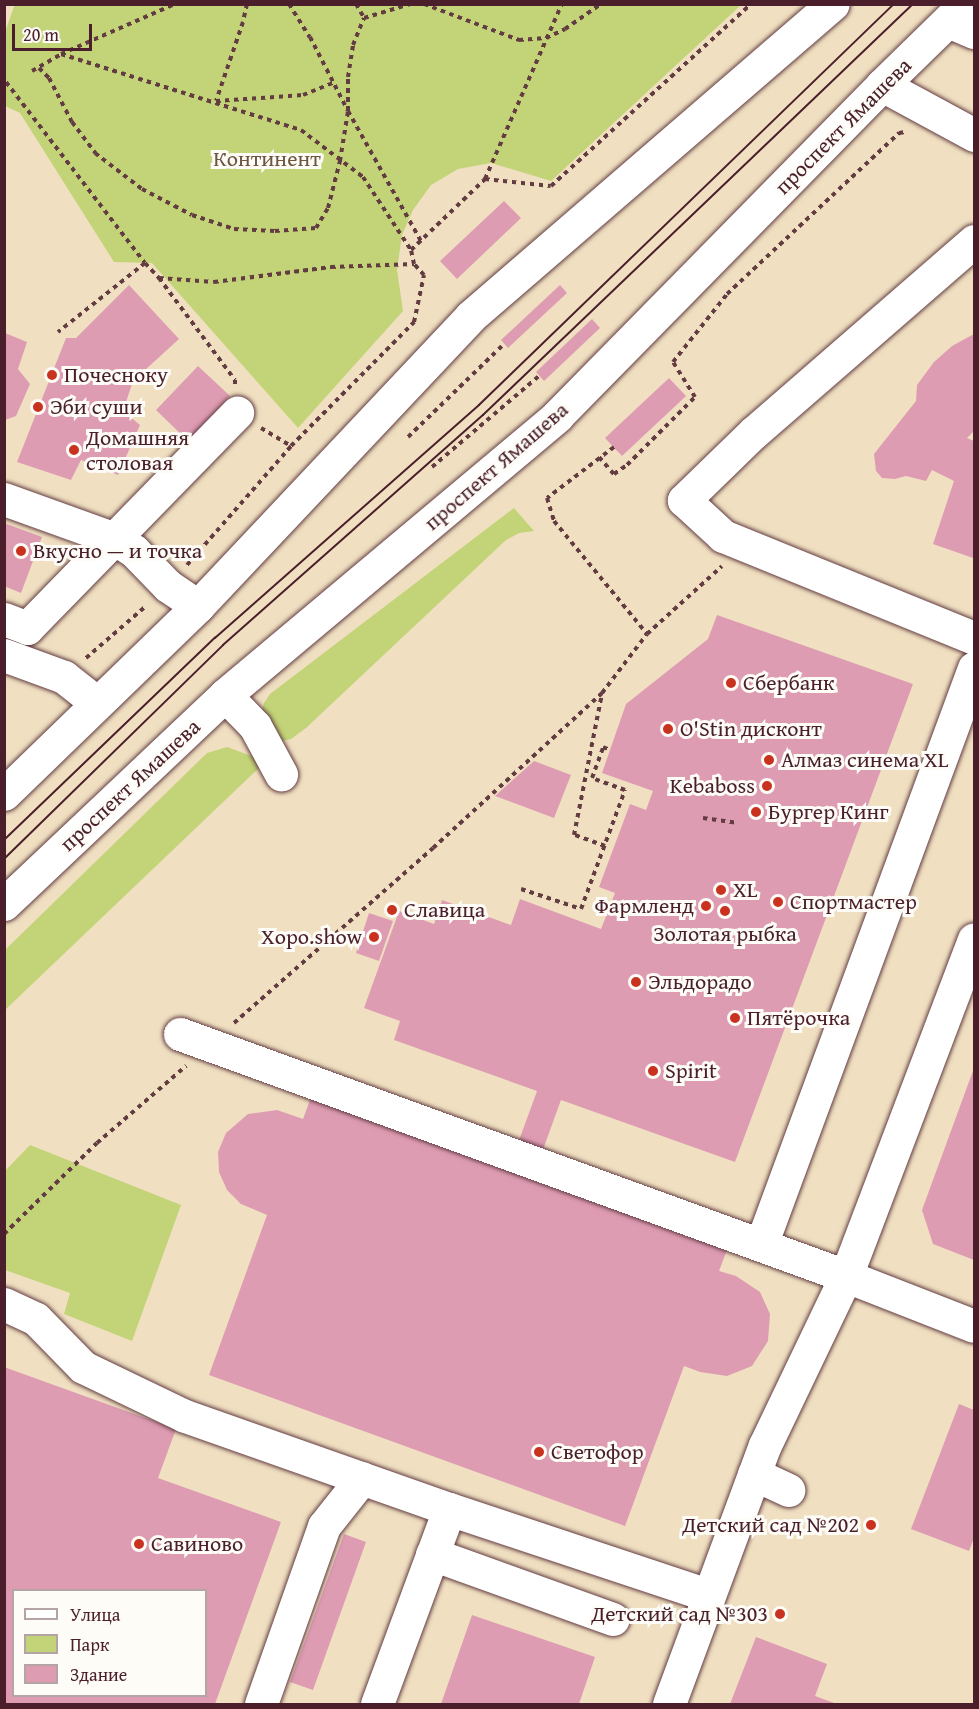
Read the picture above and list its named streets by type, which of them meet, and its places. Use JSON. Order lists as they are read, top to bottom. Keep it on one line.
{"streets":{"main road":["проспект Ямашева"]},"parks":["Континент"],"places":["Почесноку","Эби суши","Домашняя столовая","Вкусно — и точка","Сбербанк","O'Stin дисконт","Алмаз синема XL","Kebaboss","Бургер Кинг","XL","Спортмастер","Фармленд","Славица","Золотая рыбка","Xopo.show","Эльдорадо","Пятёрочка","Spirit","Светофор","Детский сад №202","Савиново","Детский сад №303"],"legend":["Улица","Парк","Здание"],"scale_bar":"20 m"}
